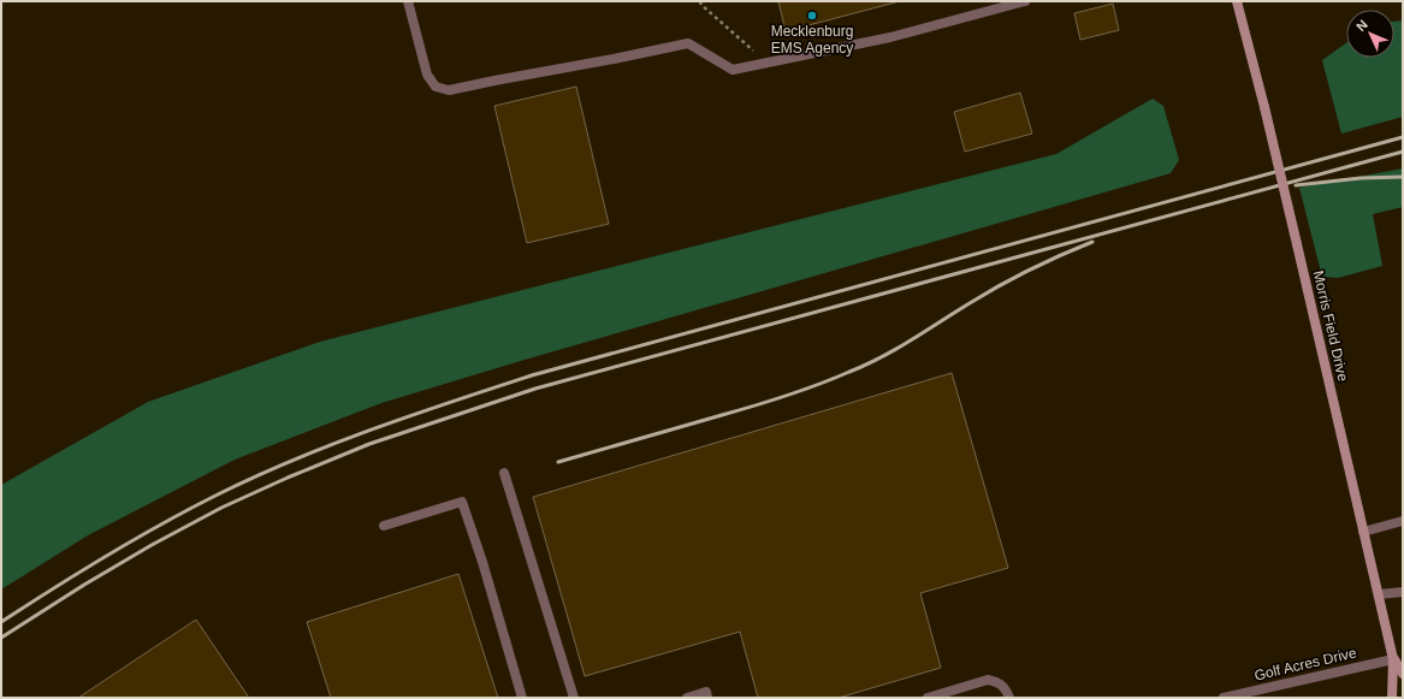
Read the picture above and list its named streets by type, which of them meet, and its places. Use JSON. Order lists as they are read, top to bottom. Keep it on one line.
{"streets":{"street":["Morris Field Drive","Golf Acres Drive"]},"crossings":[["Morris Field Drive","Golf Acres Drive"]],"places":["Mecklenburg EMS Agency"],"north":"top left"}
